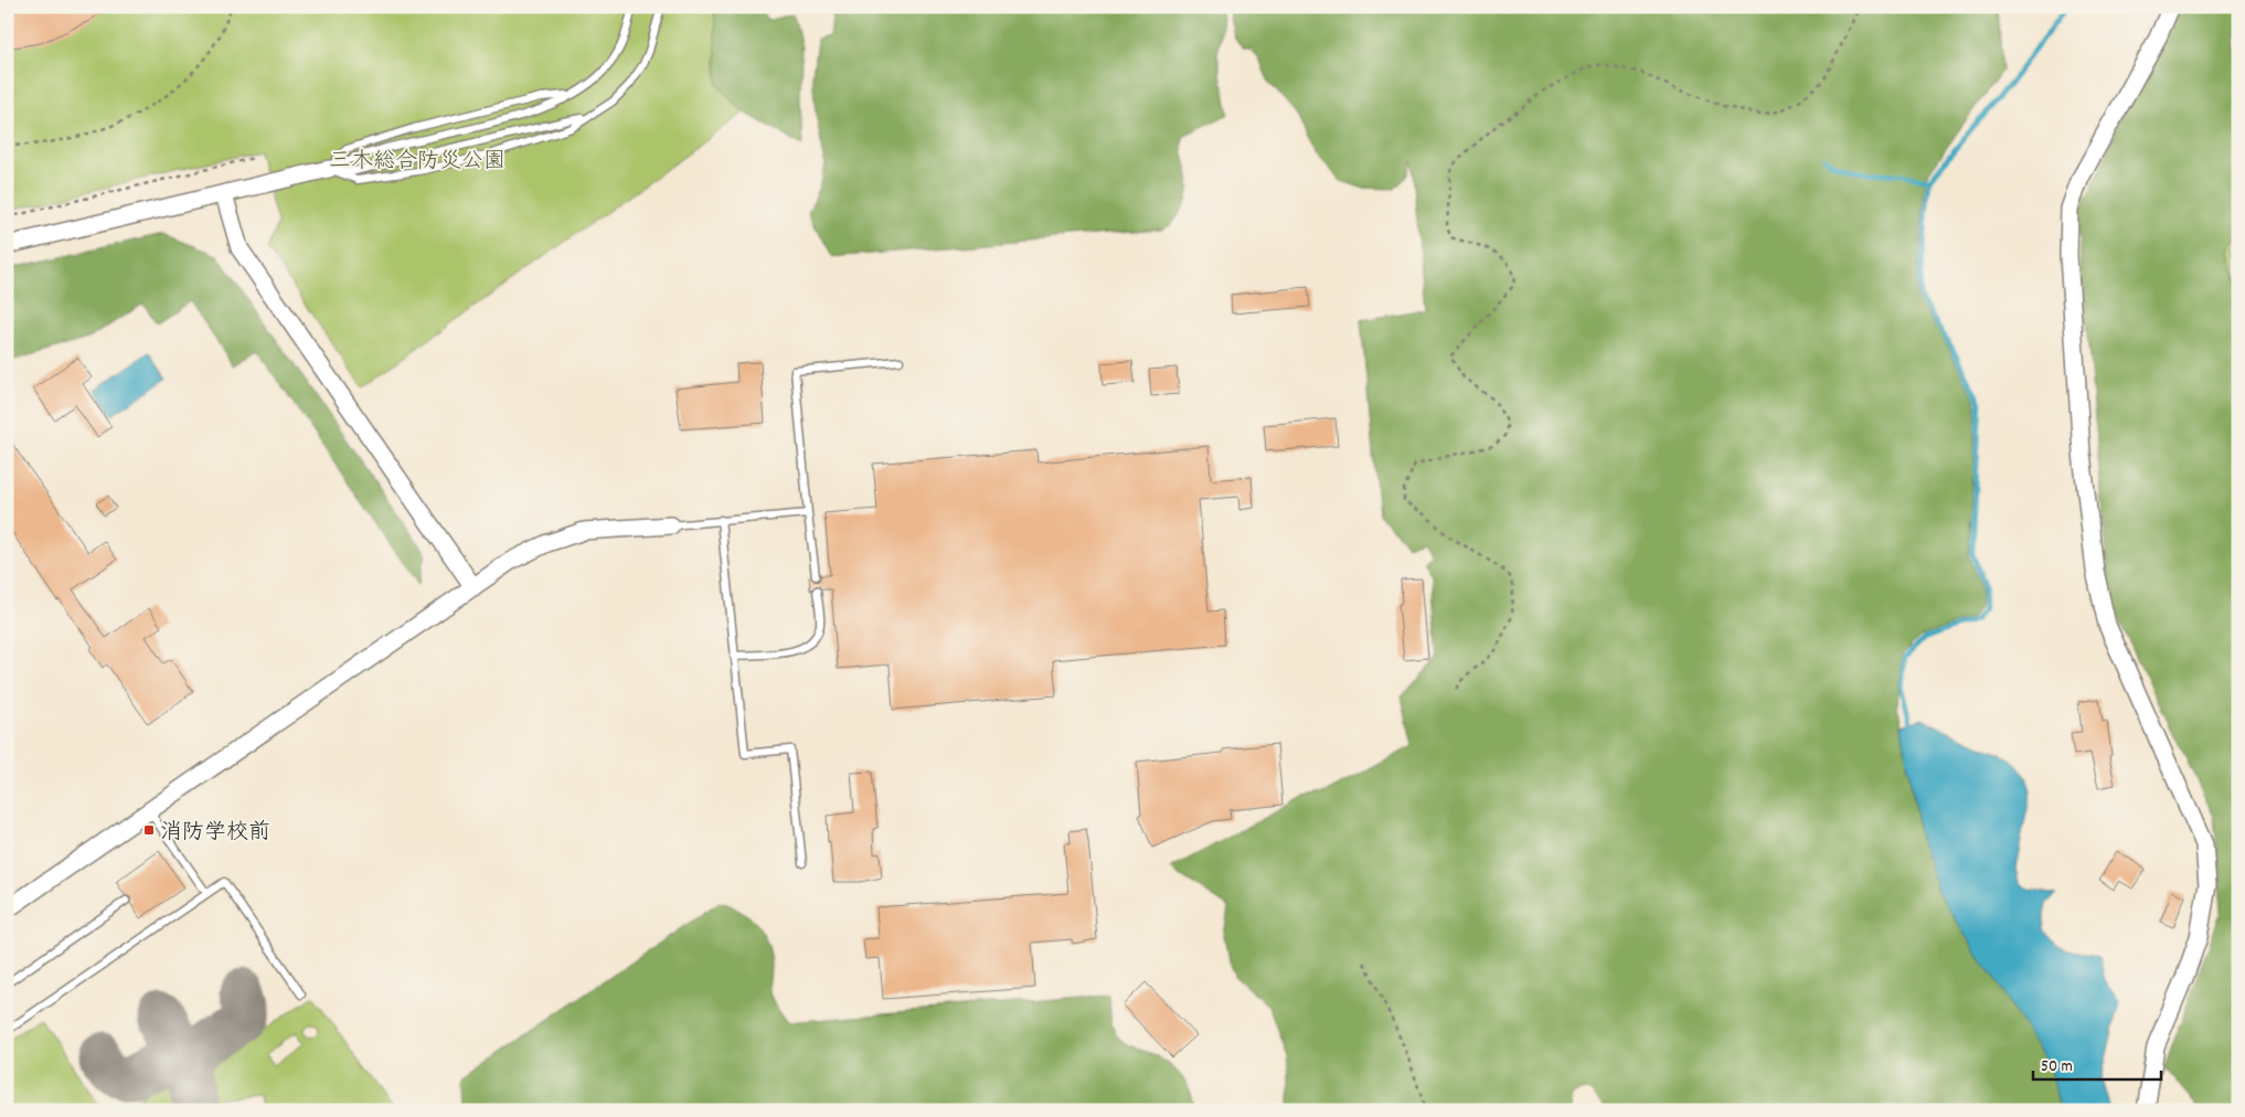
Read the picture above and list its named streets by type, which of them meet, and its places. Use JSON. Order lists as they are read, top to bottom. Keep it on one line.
{"parks":["三木総合防災公園"],"places":{"transit":["消防学校前"]},"scale_bar":"50 m"}
